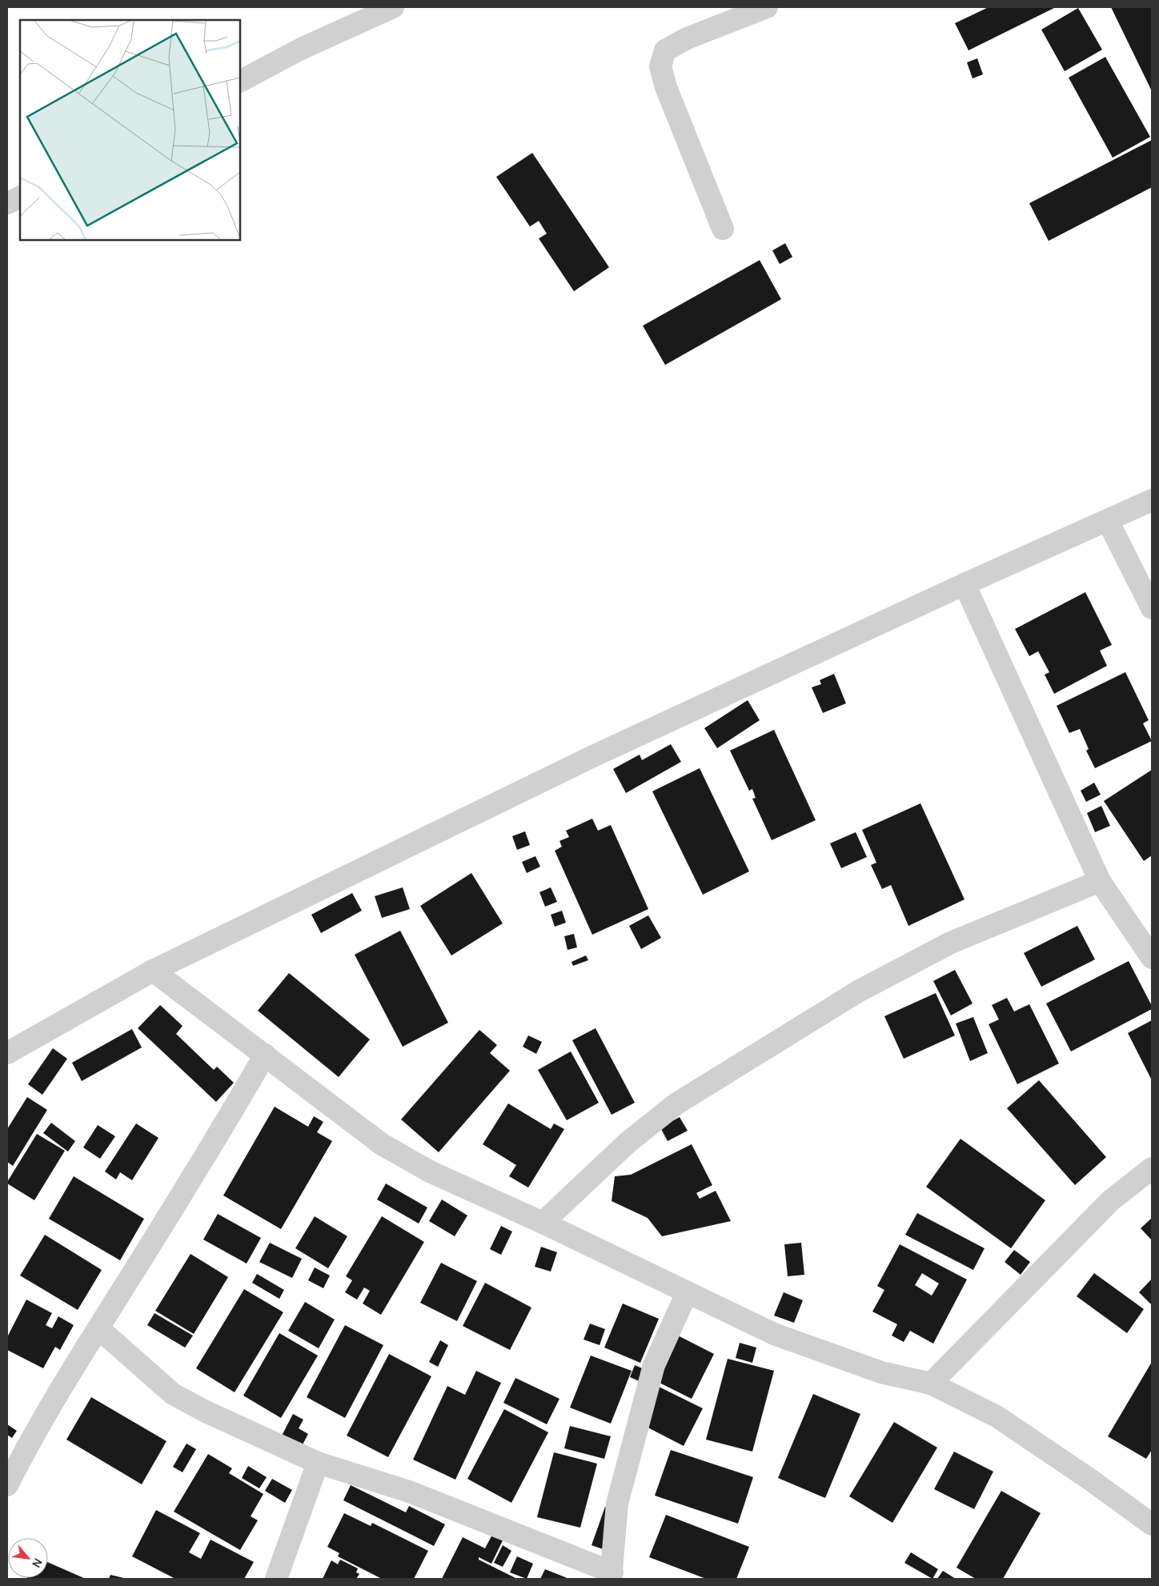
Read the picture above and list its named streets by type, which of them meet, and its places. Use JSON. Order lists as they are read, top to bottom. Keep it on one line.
{"north":"bottom right"}
